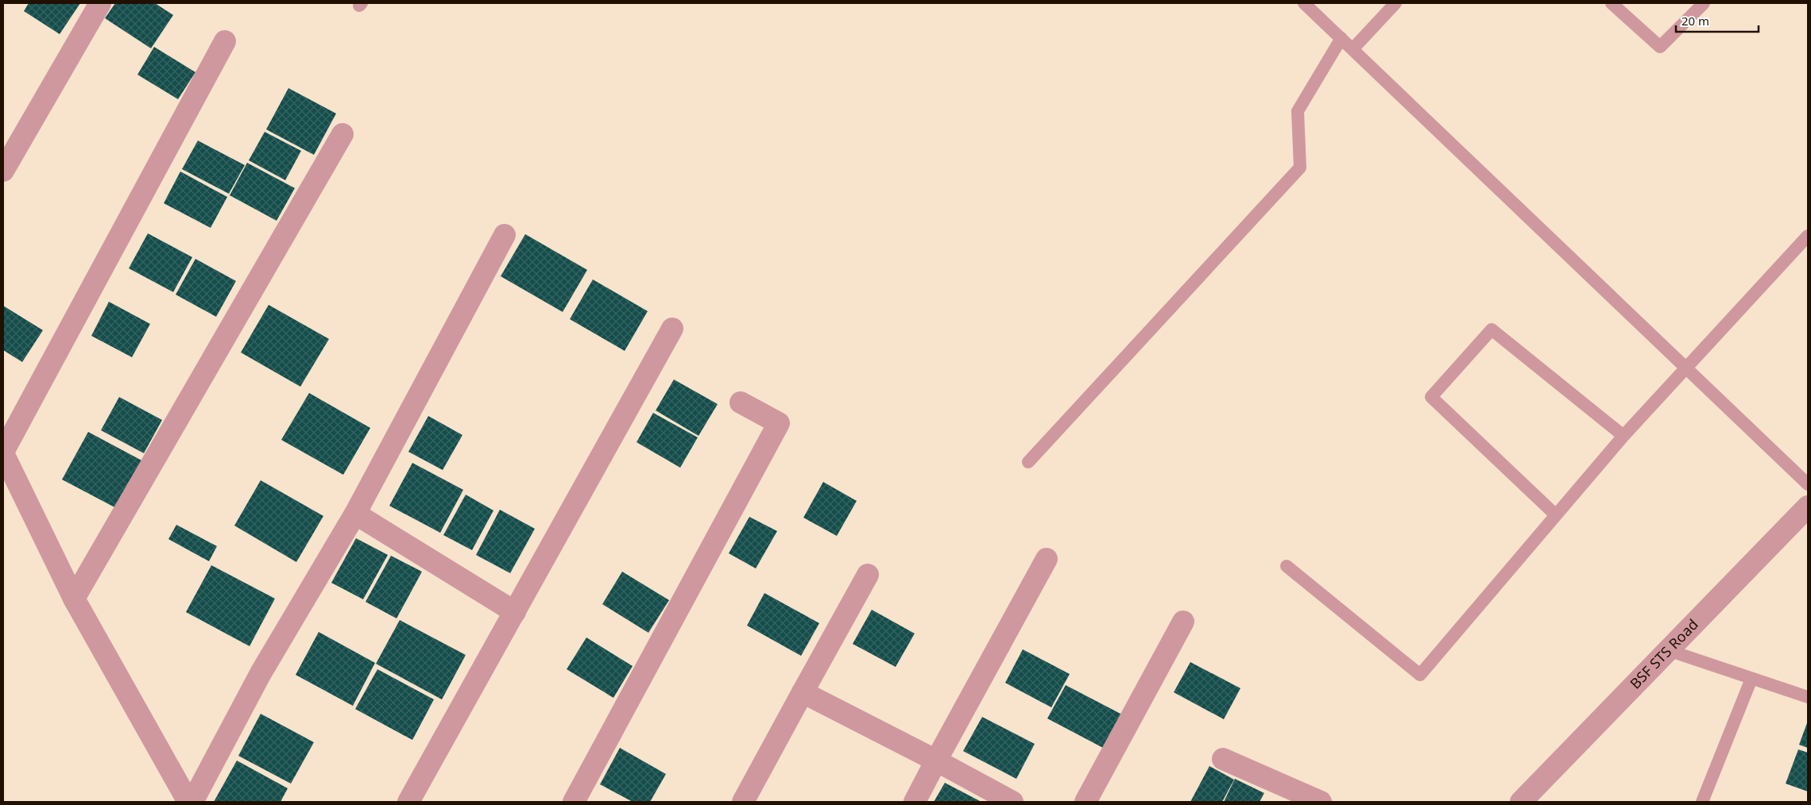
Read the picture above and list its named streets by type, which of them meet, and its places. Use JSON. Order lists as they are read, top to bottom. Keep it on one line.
{"streets":{"street":["BSF STS Road"]},"scale_bar":"20 m"}
